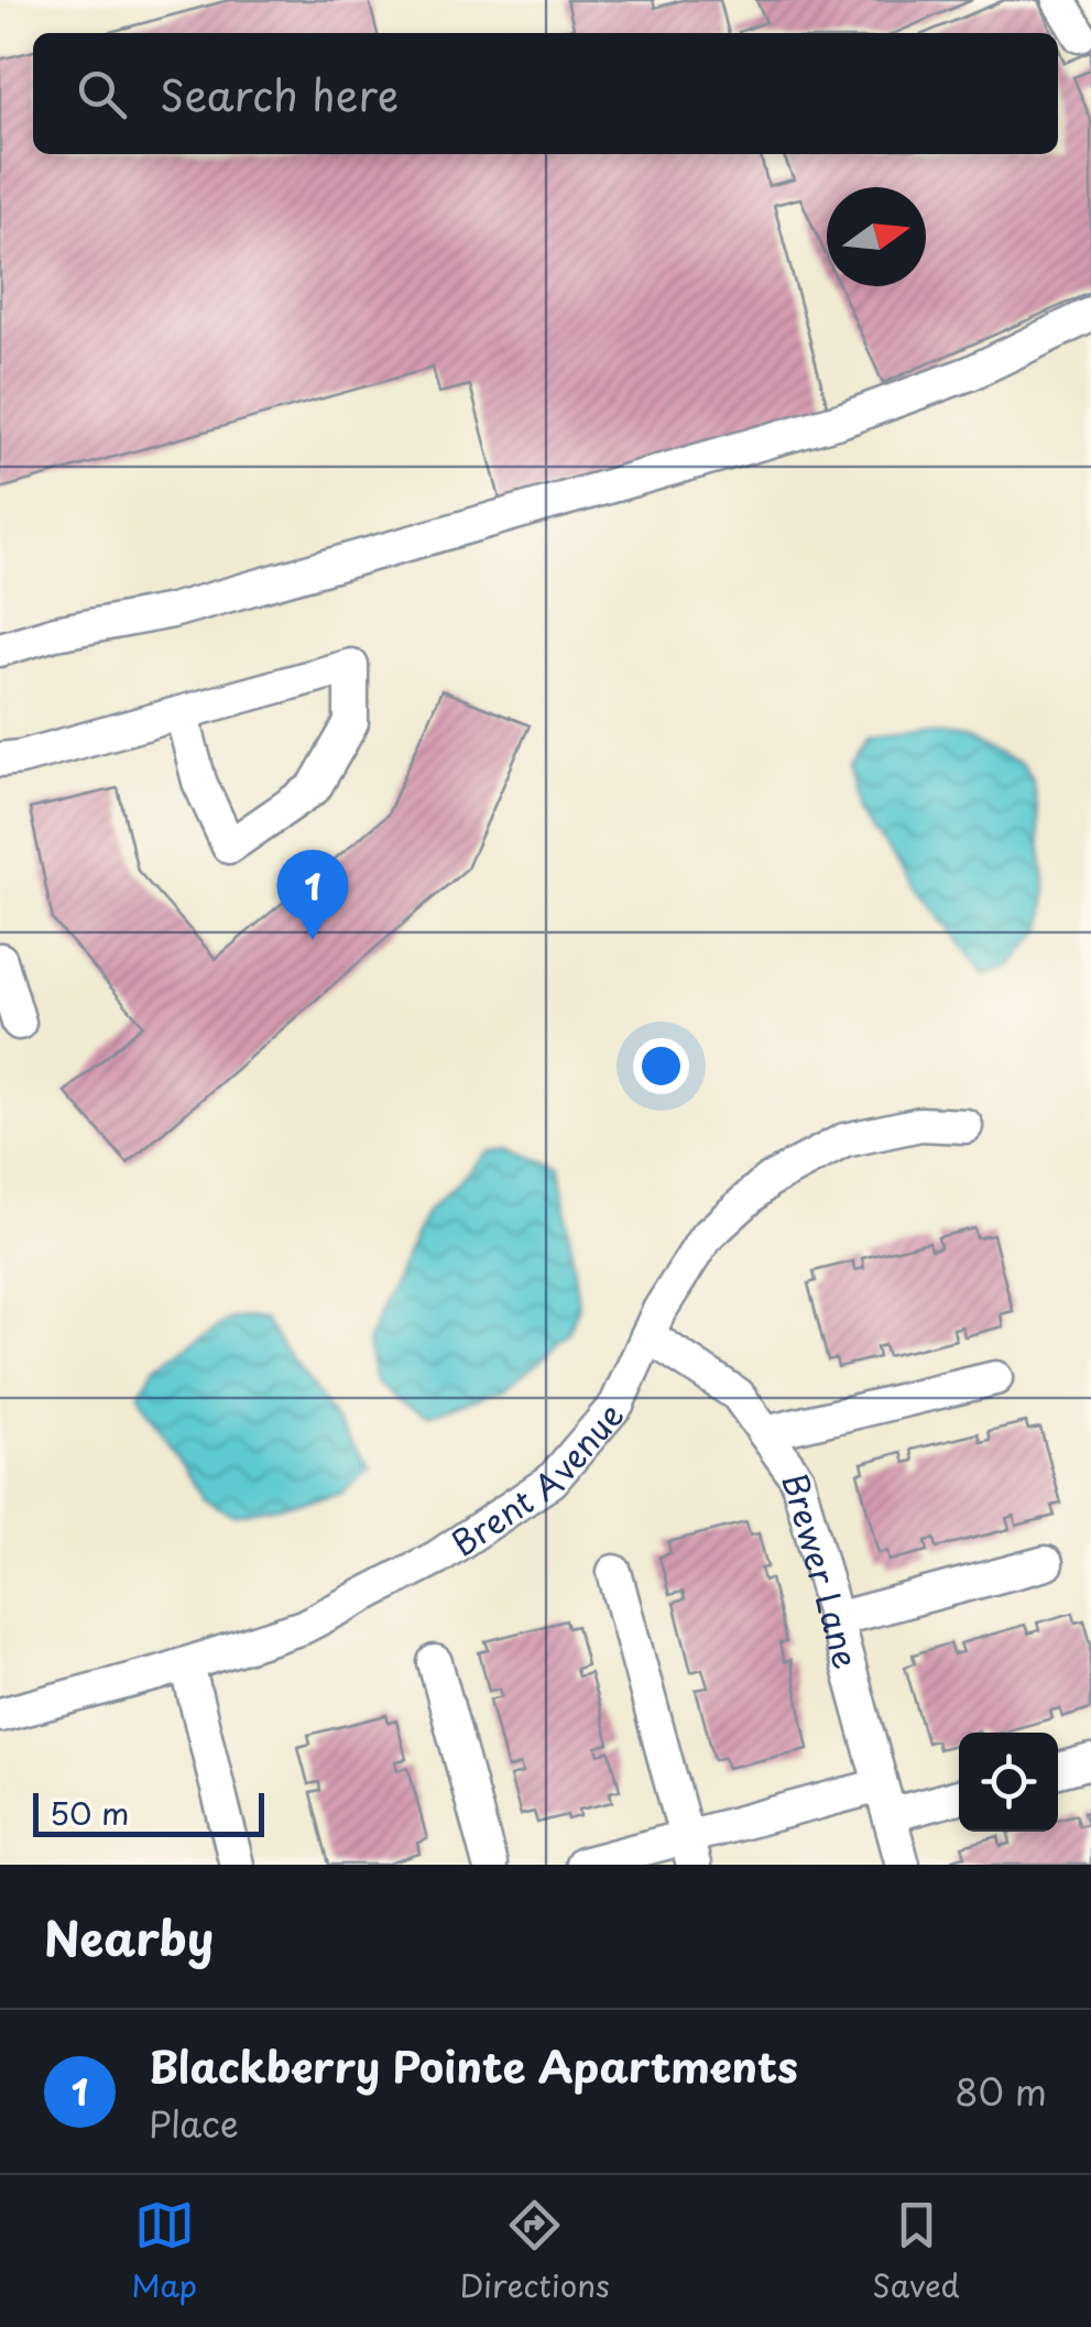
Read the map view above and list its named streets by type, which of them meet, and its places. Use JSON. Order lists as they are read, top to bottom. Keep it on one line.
{"streets":{"street":["Brent Avenue","Brewer Lane"]},"crossings":[["Brent Avenue","Brewer Lane"]],"scale_bar":"50 m","north":"right","page":{"search":"Search here","pins":"1","scale":"50 m","heading":"Nearby","list":[{"mark":"1","name":"Blackberry Pointe Apartments","note":"Place","value":"80 m"}],"nav":["Map","Directions","Saved"]}}
